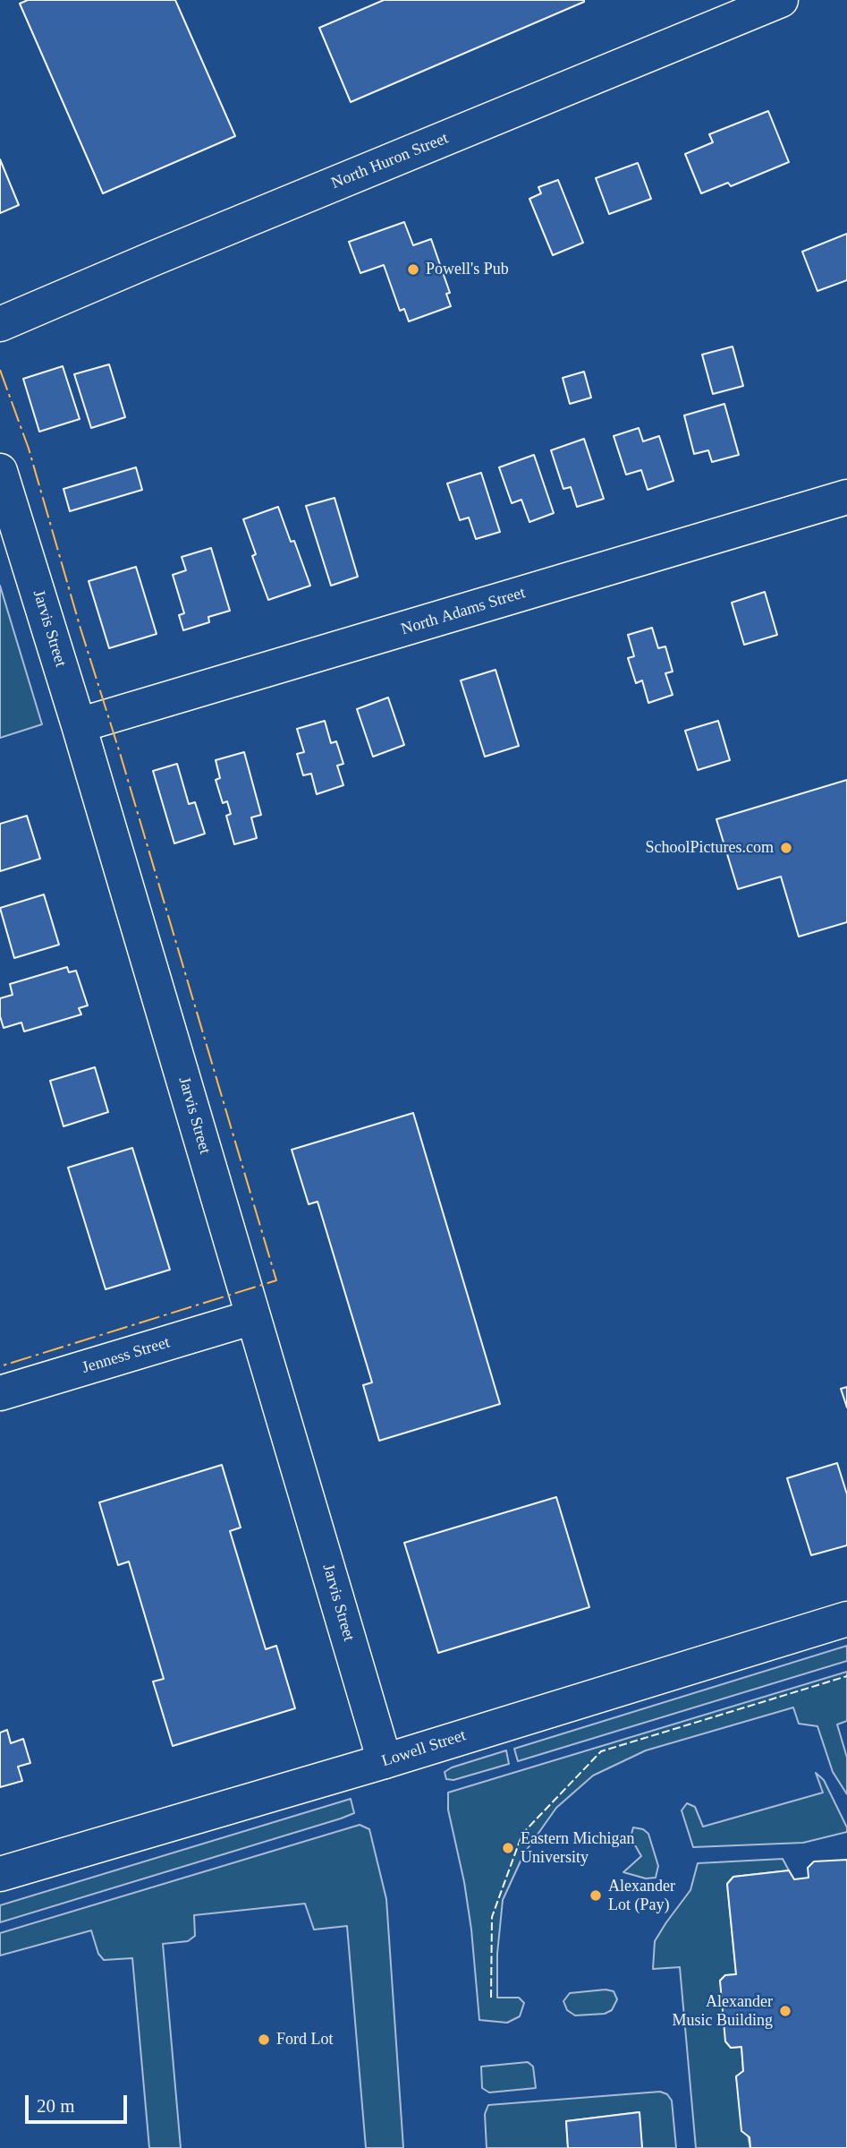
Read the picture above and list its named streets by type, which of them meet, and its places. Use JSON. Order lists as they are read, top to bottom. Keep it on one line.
{"streets":{"street":["North Huron Street","North Adams Street","Jarvis Street","Jenness Street","Lowell Street"]},"crossings":[["North Adams Street","Jarvis Street"],["Jarvis Street","Jenness Street"],["Jarvis Street","Lowell Street"]],"places":["Powell's Pub","SchoolPictures.com","Eastern Michigan University","Alexander Lot (Pay)","Alexander Music Building","Ford Lot"],"scale_bar":"20 m"}
